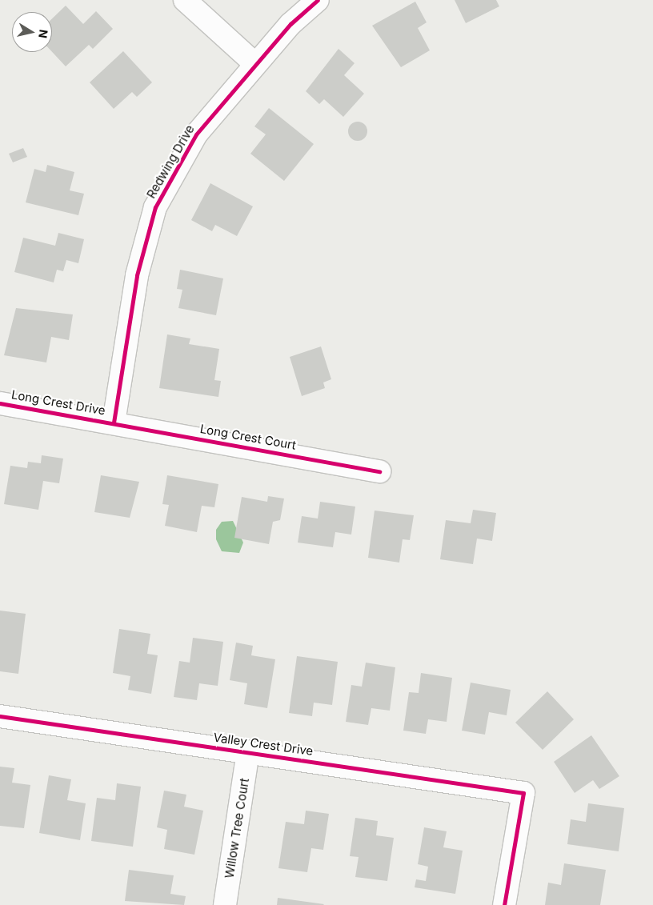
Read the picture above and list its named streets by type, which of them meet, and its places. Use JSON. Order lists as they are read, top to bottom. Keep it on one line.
{"streets":{"street":["Redwing Drive","Long Crest Drive","Long Crest Court","Valley Crest Drive","Willow Tree Court"]},"crossings":[["Redwing Drive","Long Crest Drive"],["Redwing Drive","Long Crest Court"],["Long Crest Drive","Long Crest Court"],["Valley Crest Drive","Willow Tree Court"]],"north":"right"}
